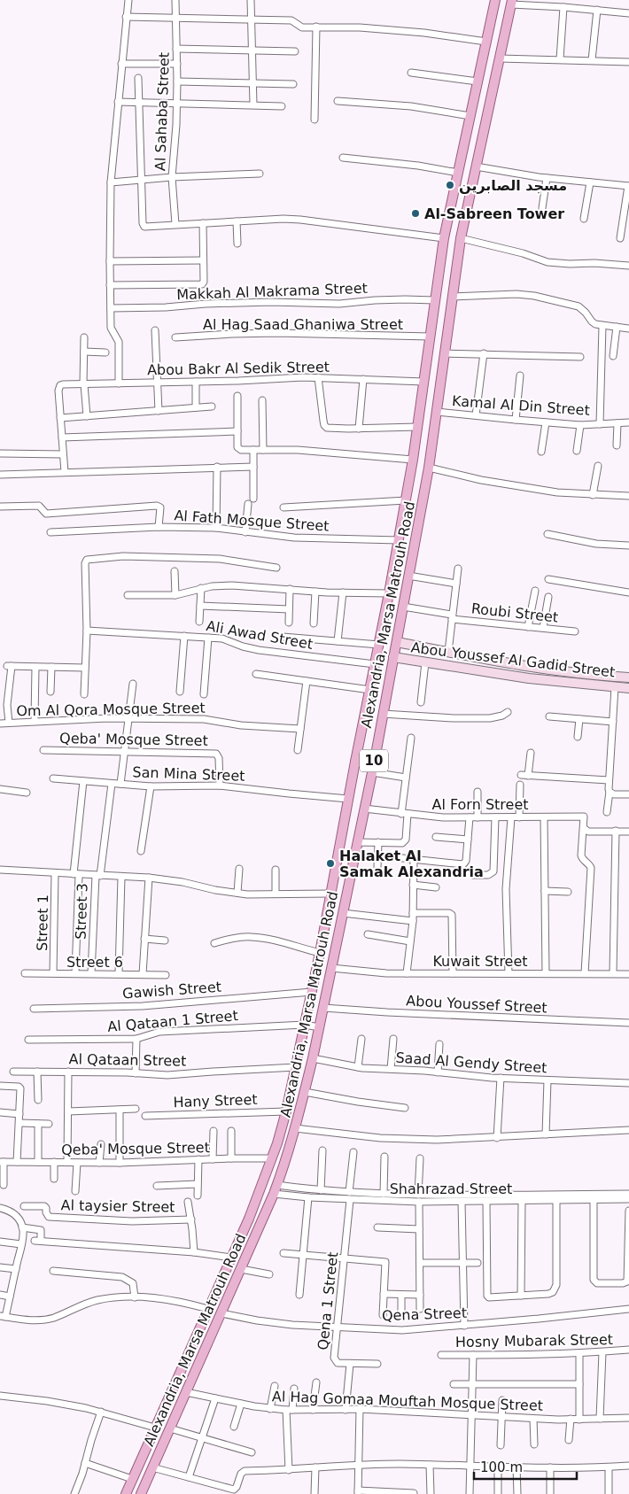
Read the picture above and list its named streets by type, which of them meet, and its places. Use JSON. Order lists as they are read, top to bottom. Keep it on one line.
{"streets":{"main road":["Alexandria, Marsa Matrouh Road","10"],"street":["Al Sahaba Street","Makkah Al Makrama Street","Al Hag Saad Ghaniwa Street","Abou Bakr Al Sedik Street","Kamal Al Din Street","Al Fath Mosque Street","Roubi Street","Ali Awad Street","Abou Youssef Al Gadid Street","Om Al Qora Mosque Street","Qeba' Mosque Street","San Mina Street","Al Forn Street","Street 3","Street 1","Kuwait Street","Street 6","Gawish Street","Abou Youssef Street","Al Qataan 1 Street","Al Qataan Street","Saad Al Gendy Street","Hany Street","Shahrazad Street","Al taysier Street","Qena 1 Street","Qena Street","Hosny Mubarak Street","Al Hag Gomaa Mouftah Mosque Street"]},"crossings":[["Makkah Al Makrama Street","Alexandria, Marsa Matrouh Road"],["Al Hag Saad Ghaniwa Street","Alexandria, Marsa Matrouh Road"],["Abou Bakr Al Sedik Street","Alexandria, Marsa Matrouh Road"],["Kamal Al Din Street","Alexandria, Marsa Matrouh Road"],["Al Fath Mosque Street","Alexandria, Marsa Matrouh Road"],["Roubi Street","Alexandria, Marsa Matrouh Road"],["Alexandria, Marsa Matrouh Road","Ali Awad Street"],["Alexandria, Marsa Matrouh Road","Abou Youssef Al Gadid Street"],["Alexandria, Marsa Matrouh Road","Qeba' Mosque Street"],["Alexandria, Marsa Matrouh Road","San Mina Street"],["Alexandria, Marsa Matrouh Road","Al Forn Street"],["Alexandria, Marsa Matrouh Road","Kuwait Street"],["Alexandria, Marsa Matrouh Road","Gawish Street"],["Alexandria, Marsa Matrouh Road","Abou Youssef Street"],["Alexandria, Marsa Matrouh Road","Al Qataan 1 Street"],["Alexandria, Marsa Matrouh Road","Al Qataan Street"],["Alexandria, Marsa Matrouh Road","Saad Al Gendy Street"],["Alexandria, Marsa Matrouh Road","Hany Street"],["Alexandria, Marsa Matrouh Road","Shahrazad Street"],["Alexandria, Marsa Matrouh Road","Qena Street"],["Alexandria, Marsa Matrouh Road","Al Hag Gomaa Mouftah Mosque Street"],["Qeba' Mosque Street","San Mina Street"],["San Mina Street","Street 3"],["Street 3","Street 6"],["Street 1","Street 6"],["Shahrazad Street","Qena 1 Street"],["Qena 1 Street","Qena Street"]],"places":["مسجد الصابرين","Al-Sabreen Tower","Halaket Al Samak Alexandria"],"scale_bar":"100 m"}
